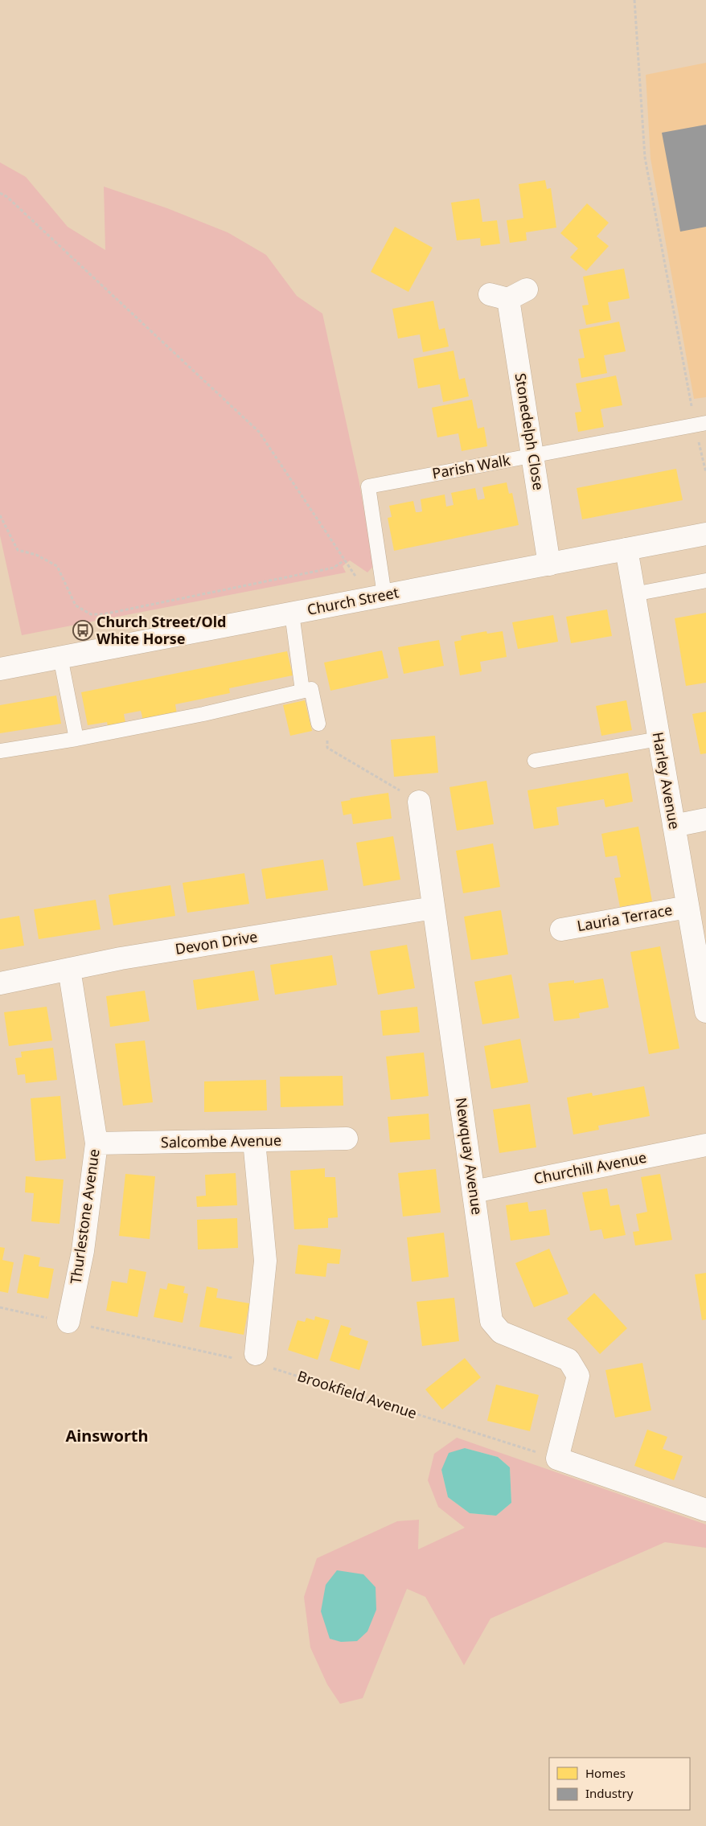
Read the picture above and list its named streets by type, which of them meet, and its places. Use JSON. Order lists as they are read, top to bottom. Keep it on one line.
{"streets":{"street":["Stonedelph Close","Church Street","Harley Avenue","Lauria Terrace","Devon Drive","Salcombe Avenue","Newquay Avenue","Churchill Avenue","Thurlestone Avenue"],"lane":["Parish Walk"],"path":["Brookfield Avenue"]},"crossings":[["Stonedelph Close","Parish Walk"],["Stonedelph Close","Church Street"],["Parish Walk","Church Street"],["Church Street","Harley Avenue"],["Harley Avenue","Lauria Terrace"],["Devon Drive","Newquay Avenue"],["Devon Drive","Thurlestone Avenue"],["Salcombe Avenue","Thurlestone Avenue"],["Newquay Avenue","Churchill Avenue"],["Newquay Avenue","Brookfield Avenue"],["Thurlestone Avenue","Brookfield Avenue"]],"districts":["Ainsworth"],"places":{"bus stop":["Church Street/Old White Horse"]},"legend":["Homes","Industry"]}
